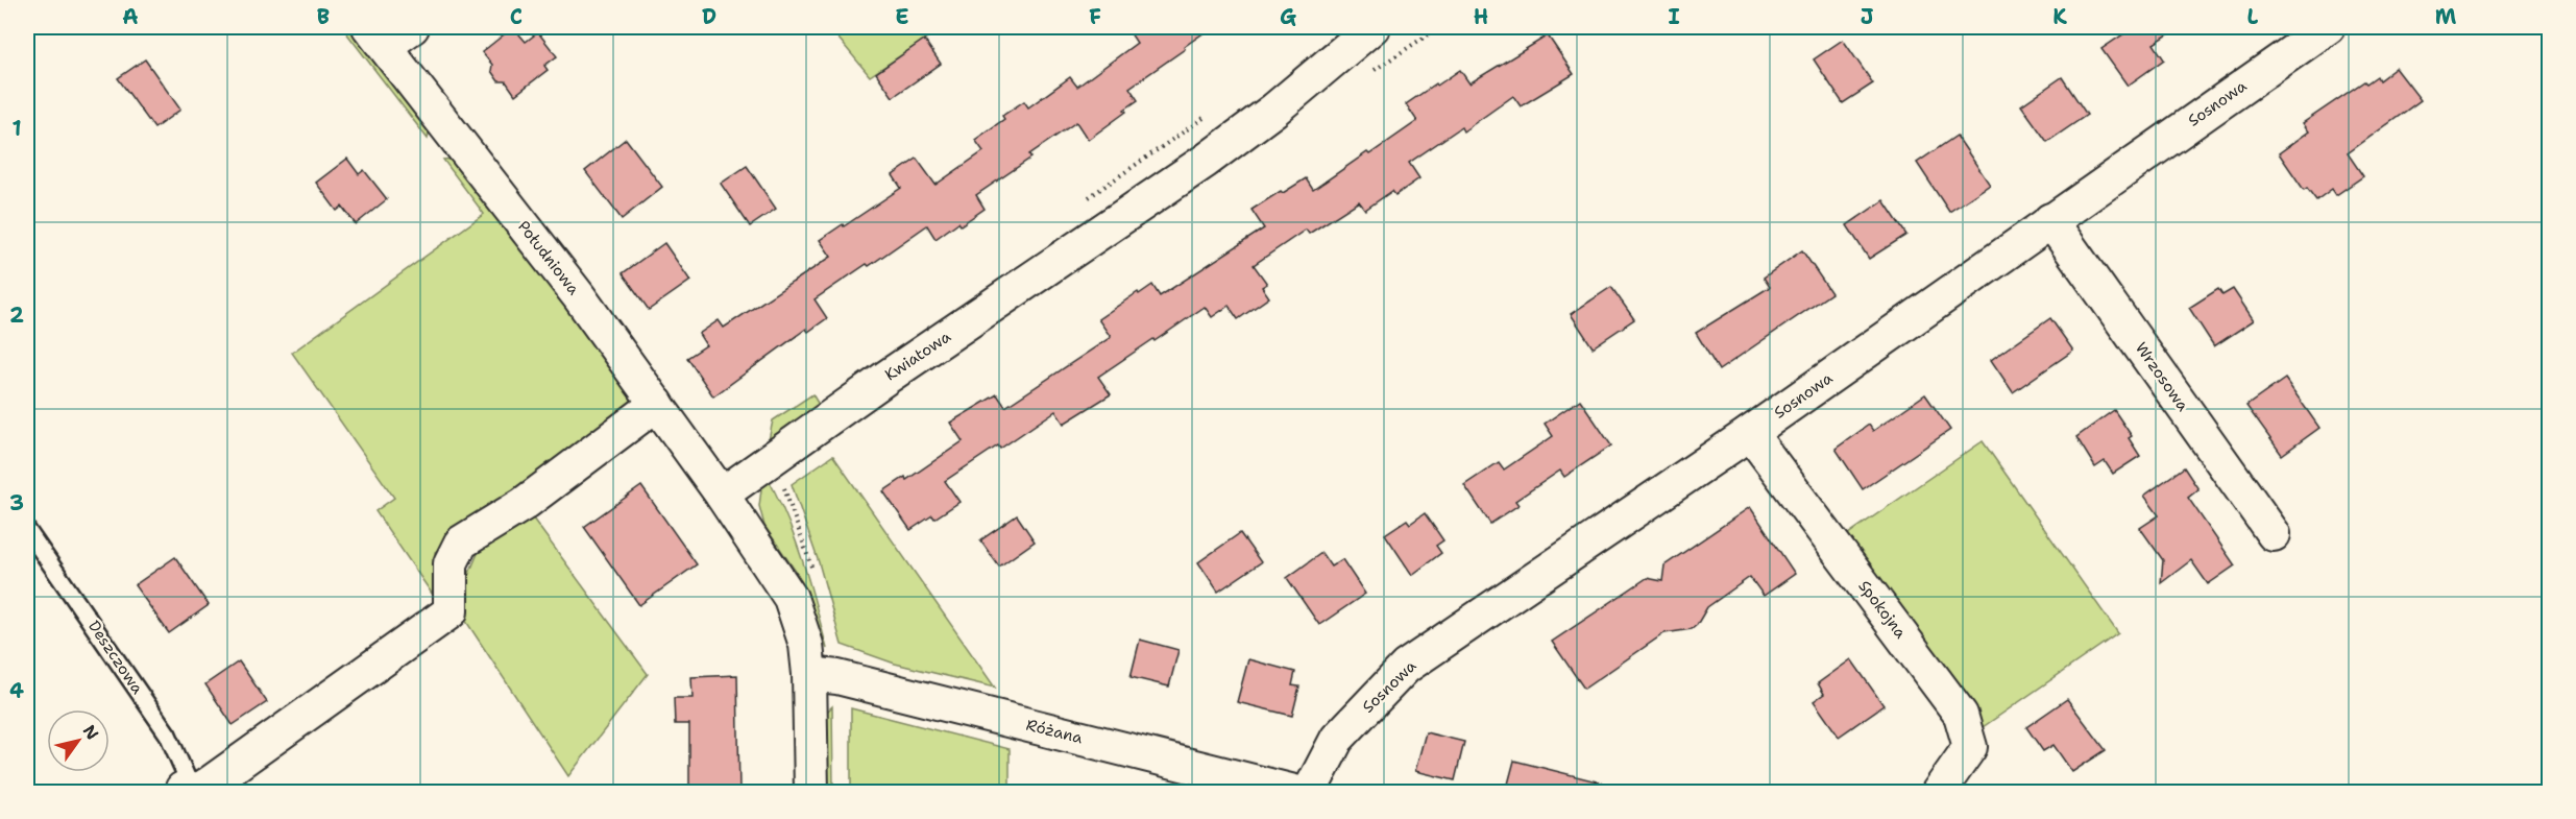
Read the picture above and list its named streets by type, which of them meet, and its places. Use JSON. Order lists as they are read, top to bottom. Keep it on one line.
{"streets":{"street":["Sosnowa","Południowa","Kwiatowa","Wrzosowa","Spokojna","Różana"],"lane":["Deszczowa"]},"crossings":[["Sosnowa","Wrzosowa"],["Sosnowa","Spokojna"],["Południowa","Kwiatowa"]],"north":"top right","grid":{"columns":["A","B","C","D","E","F","G","H","I","J","K","L","M"],"rows":["1","2","3","4"]}}
